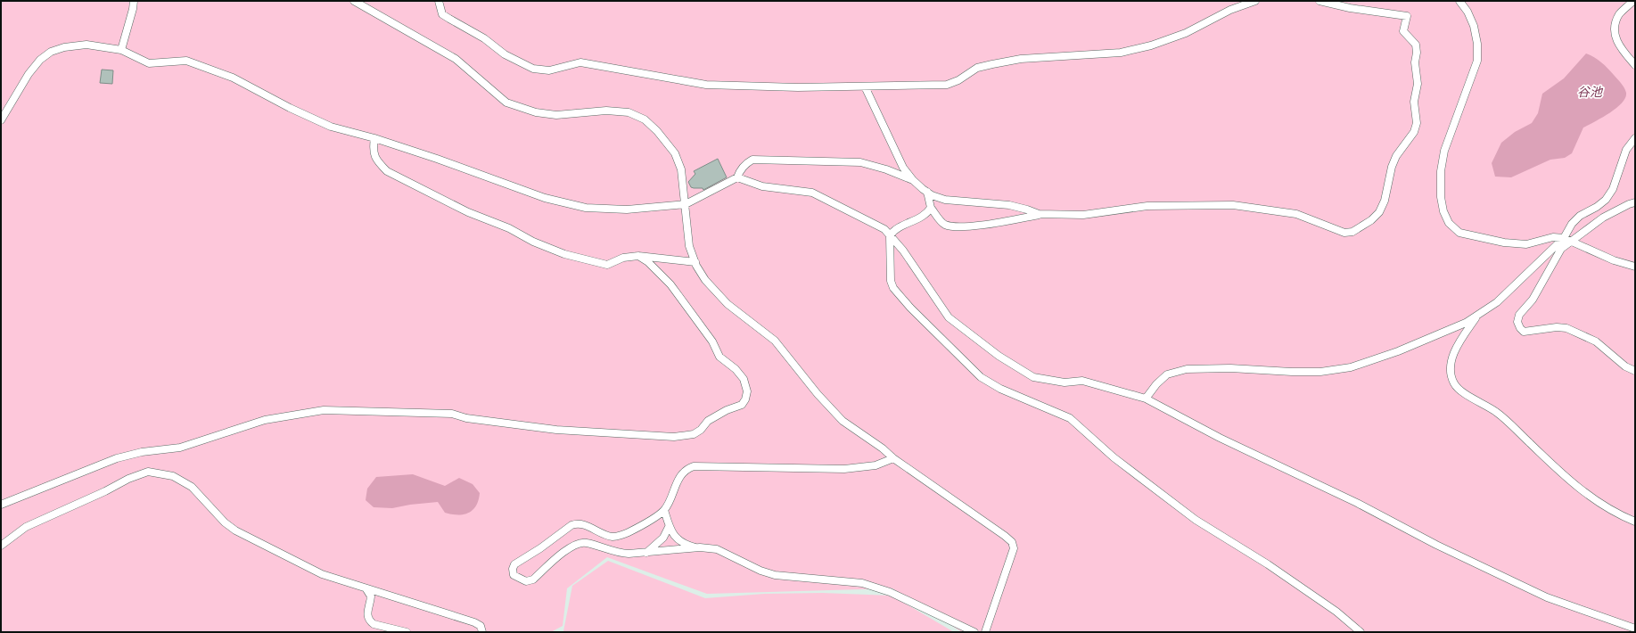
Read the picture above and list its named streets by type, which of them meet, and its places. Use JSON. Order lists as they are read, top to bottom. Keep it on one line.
{"water":["谷池"]}
